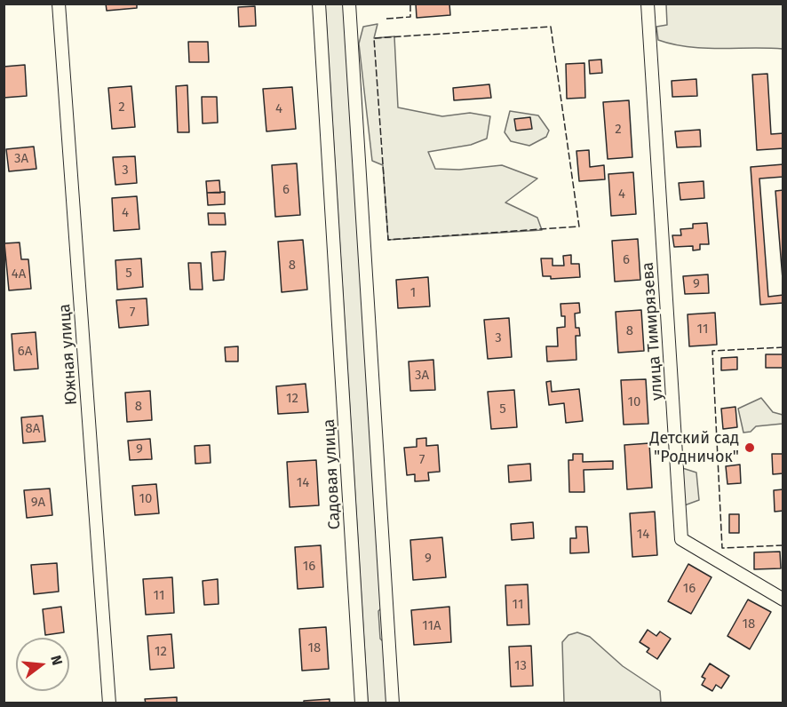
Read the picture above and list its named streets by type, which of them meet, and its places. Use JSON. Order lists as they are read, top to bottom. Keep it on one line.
{"streets":{"street":["улица Тимирязева","Южная улица","Садовая улица"]},"places":["Детский сад \"Родничок\""],"house_numbers":["2","4","2","3А","3","6","4","4","6","8","5","4А","9","1","7","11","8","3","6А","3А","12","10","8","5","8А","9","7","14","10","9А","14","9","16","16","11","11","18","11А","18","12","13"],"north":"right"}
